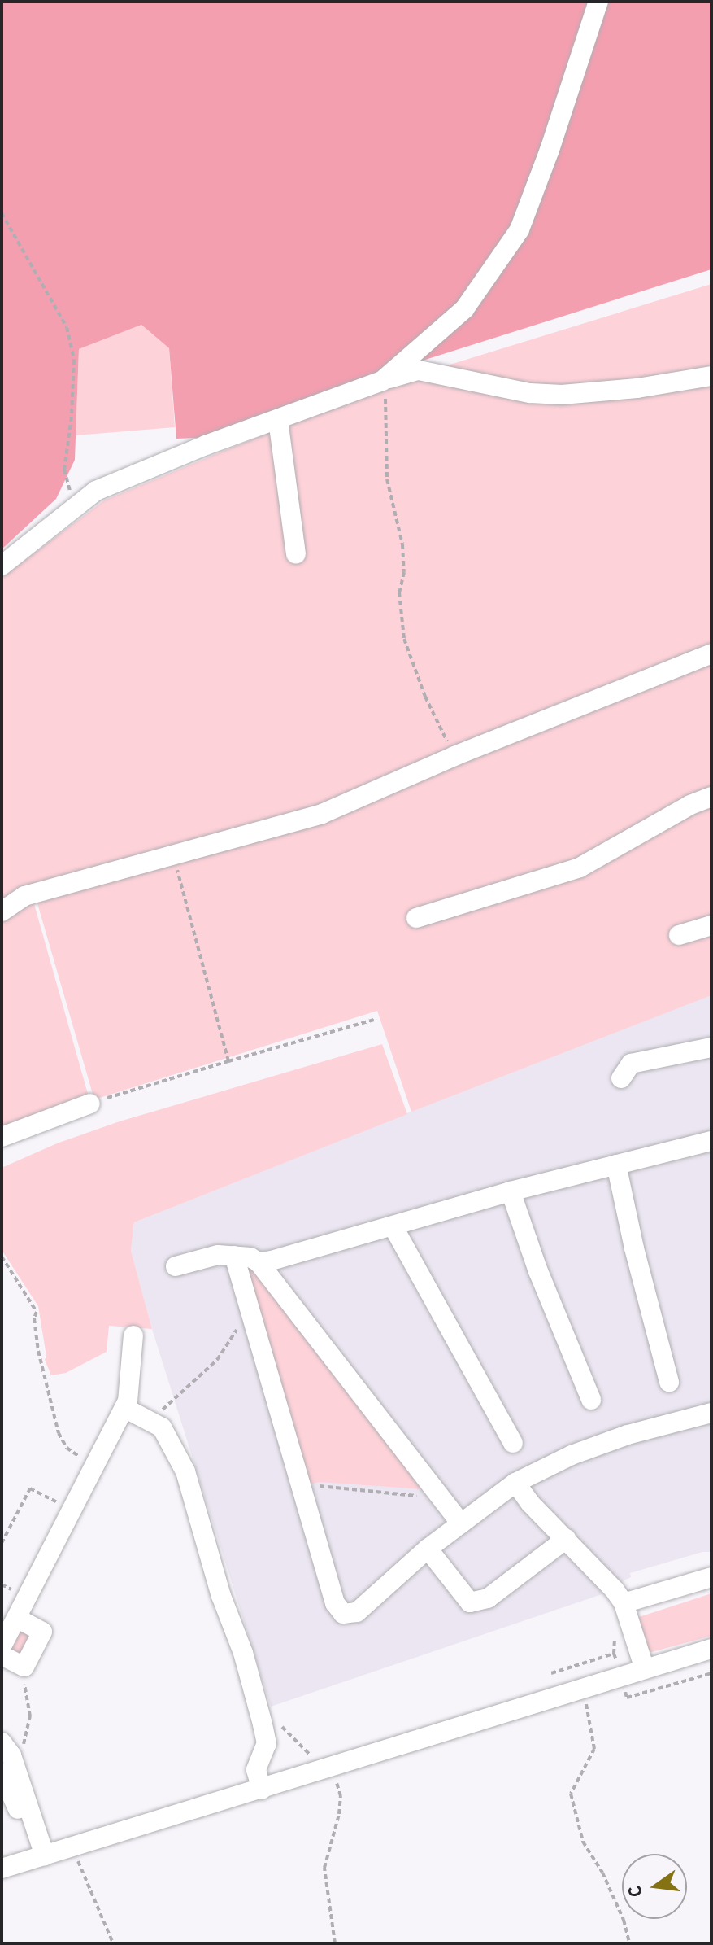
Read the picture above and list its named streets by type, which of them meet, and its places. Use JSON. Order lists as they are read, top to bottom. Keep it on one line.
{"north":"left"}
